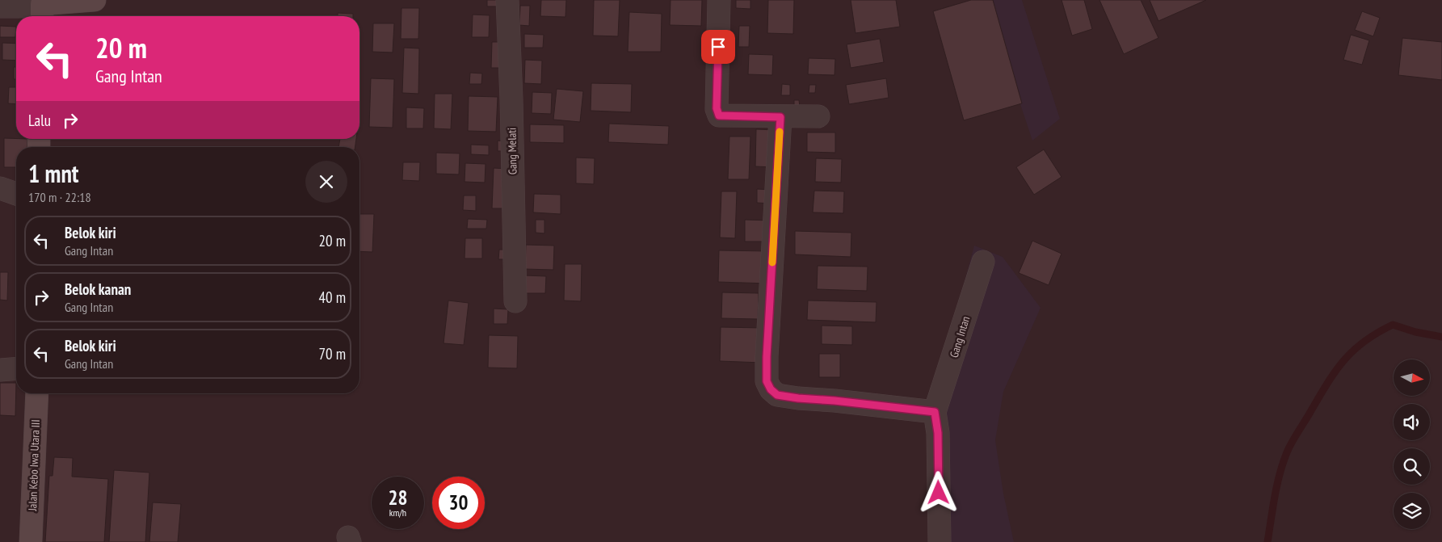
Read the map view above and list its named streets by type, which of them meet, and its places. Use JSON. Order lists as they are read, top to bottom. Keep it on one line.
{"streets":{"street":["Gang Melati","Gang Intan","Jalan Kebo Iwa Utara III"]},"north":"right","page":{"turn":["20 m","Gang Intan"],"then":"Lalu","heading":["1 mnt","170 m · 22:18"],"list":[{"name":"Belok kiri","note":"Gang Intan","value":"20 m"},{"name":"Belok kanan","note":"Gang Intan","value":"40 m"},{"name":"Belok kiri","note":"Gang Intan","value":"70 m"}],"speed":"28 km/h","limit":"30"}}
